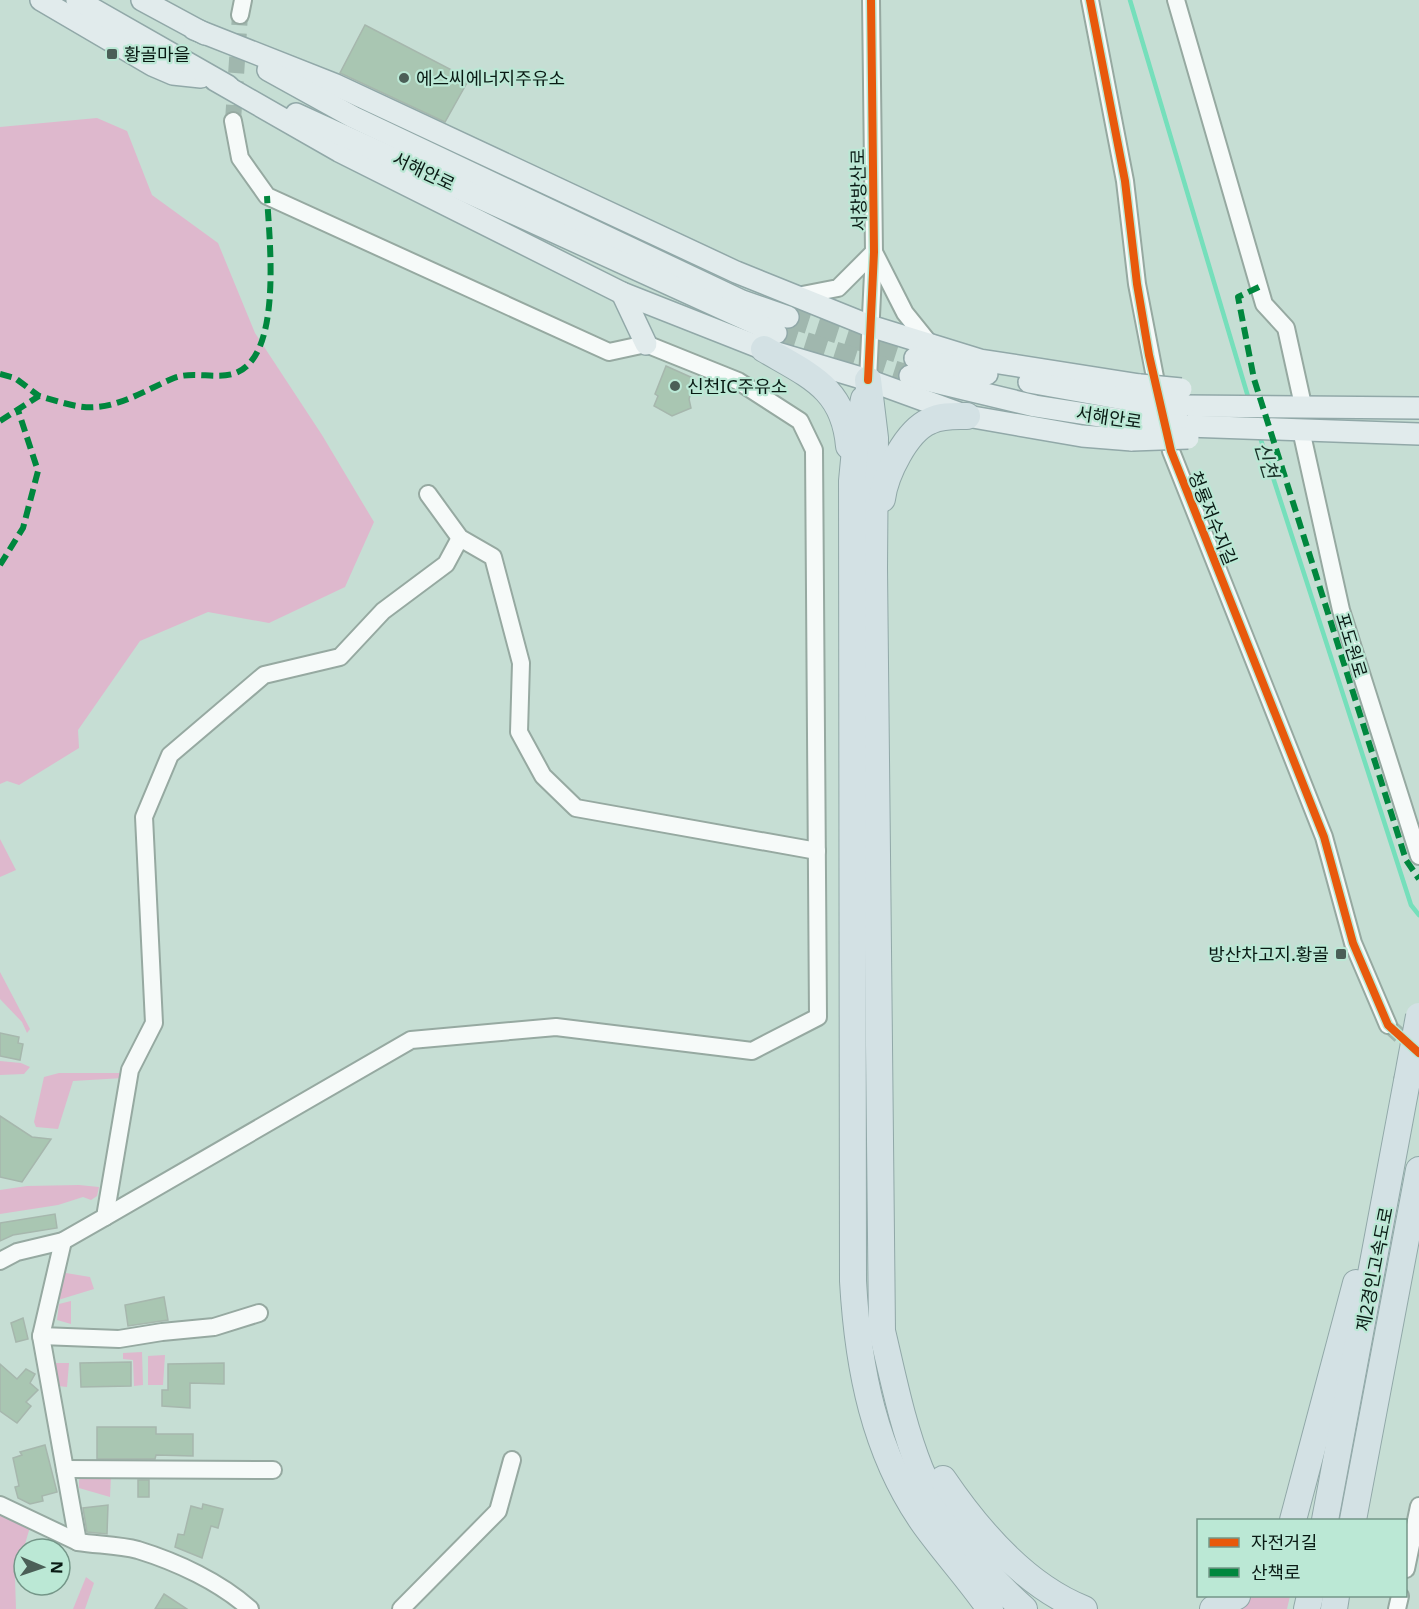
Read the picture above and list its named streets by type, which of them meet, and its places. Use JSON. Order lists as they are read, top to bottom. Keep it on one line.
{"streets":{"highway":["제2경인고속도로"],"main road":["서해안로"],"street":["서창방산로","청룡저수지길","포도원로"]},"water":["신천"],"places":{"transit":["황골마을","방산차고지.황골"],"other":["에스씨에너지주유소","신천IC주유소"]},"legend":["자전거길","산책로"],"north":"right"}
